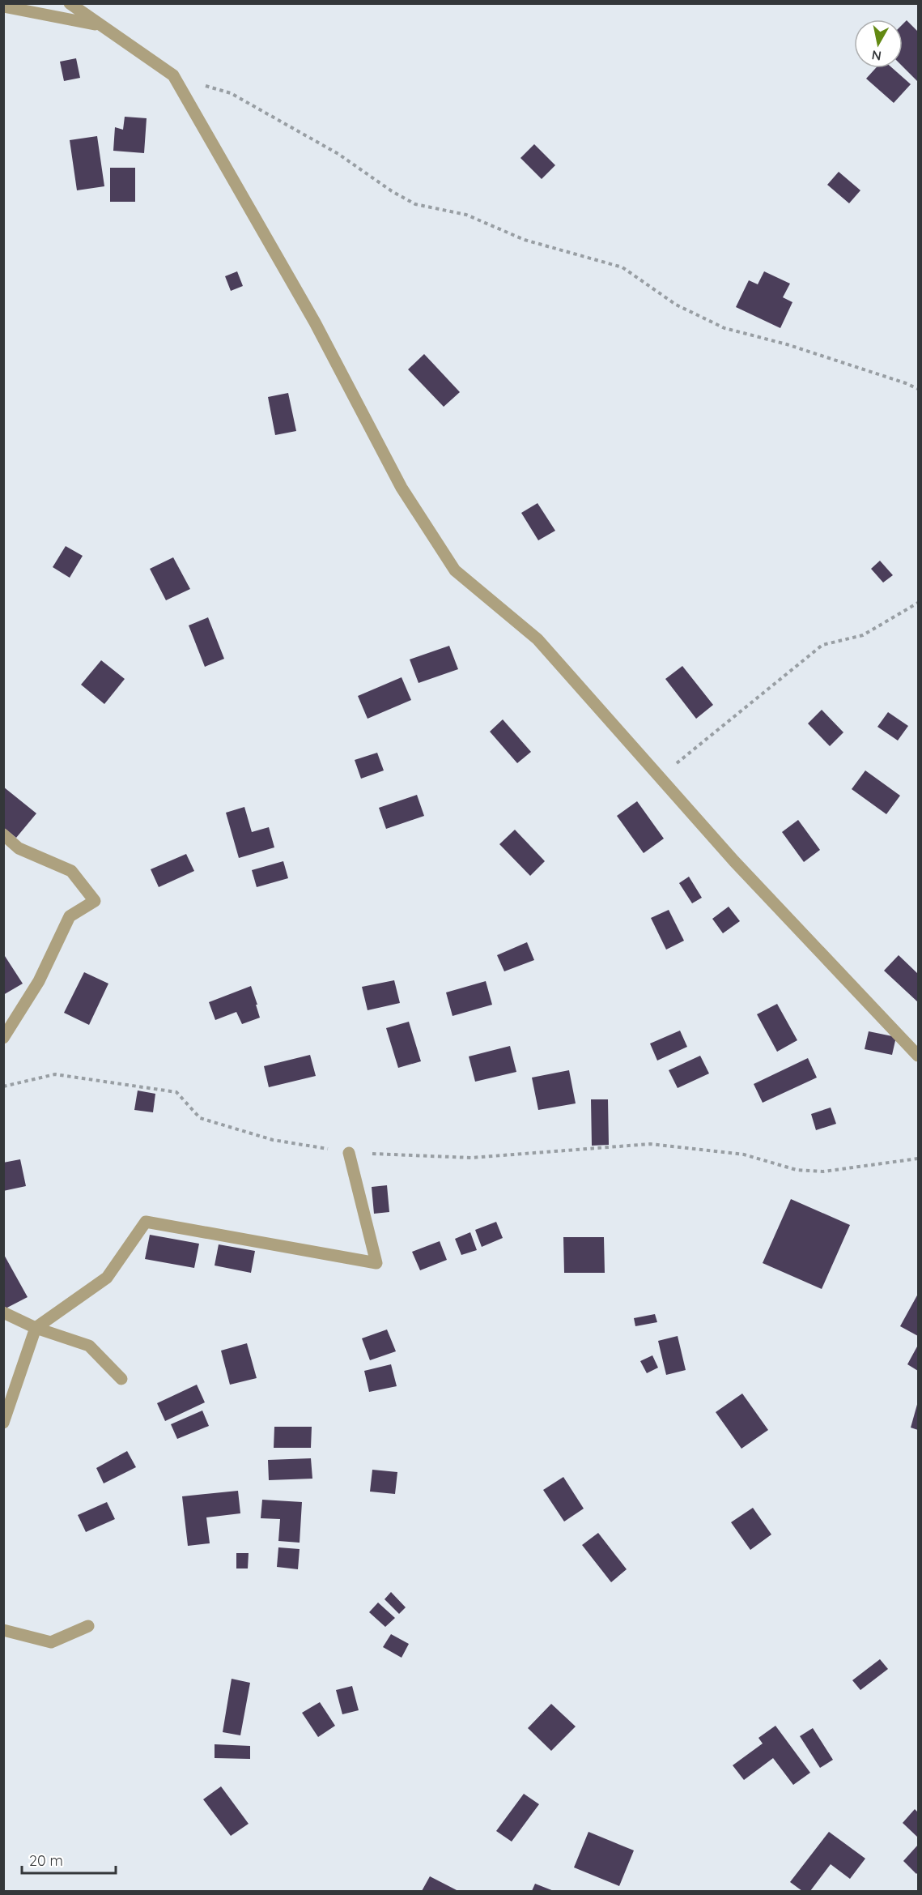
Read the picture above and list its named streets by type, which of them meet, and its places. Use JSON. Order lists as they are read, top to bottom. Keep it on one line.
{"scale_bar":"20 m","north":"bottom"}
